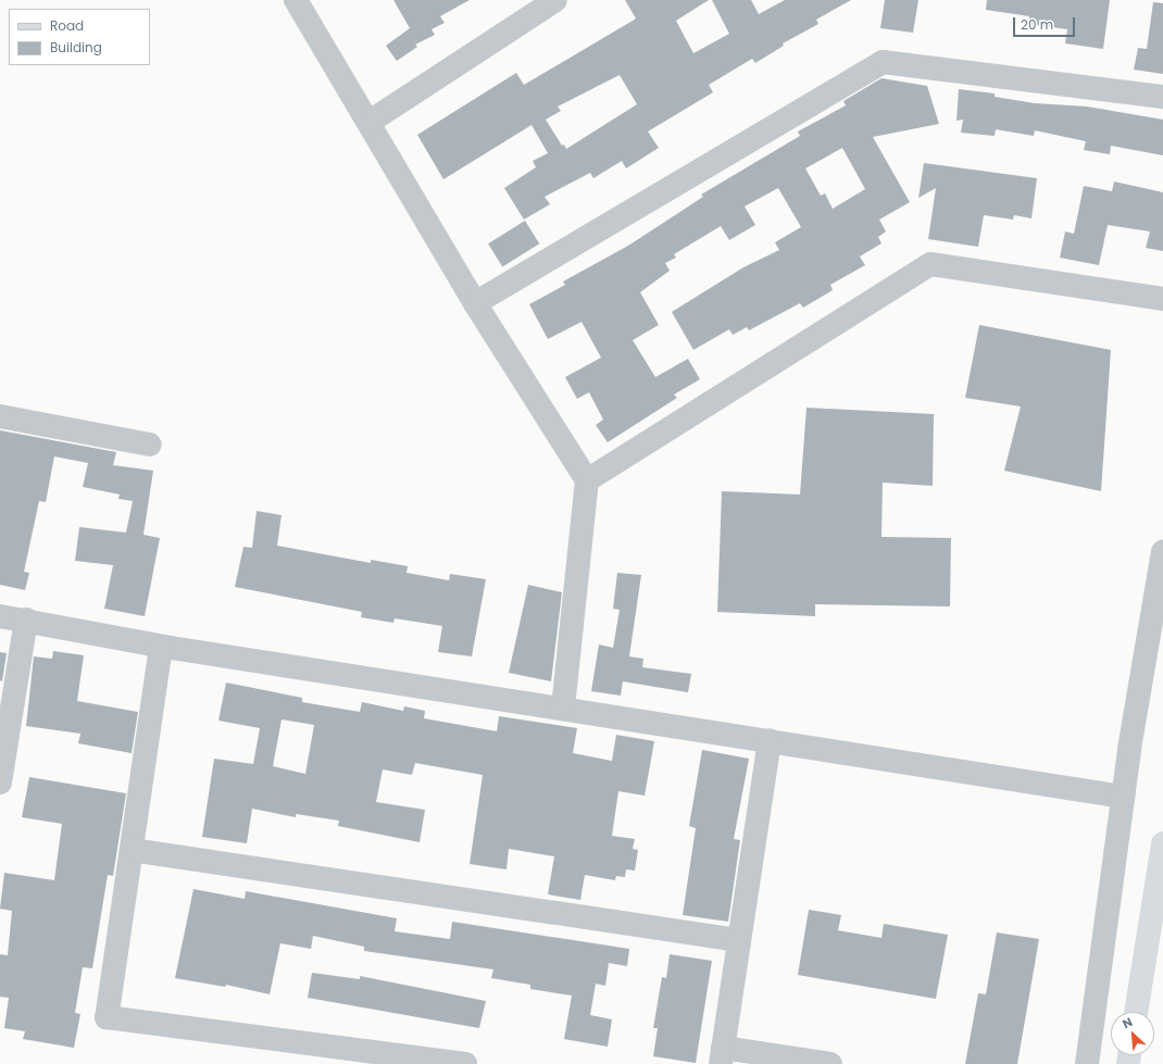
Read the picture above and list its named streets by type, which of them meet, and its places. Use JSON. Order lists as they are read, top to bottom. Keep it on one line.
{"legend":["Road","Building"],"scale_bar":"20 m","north":"top left"}
